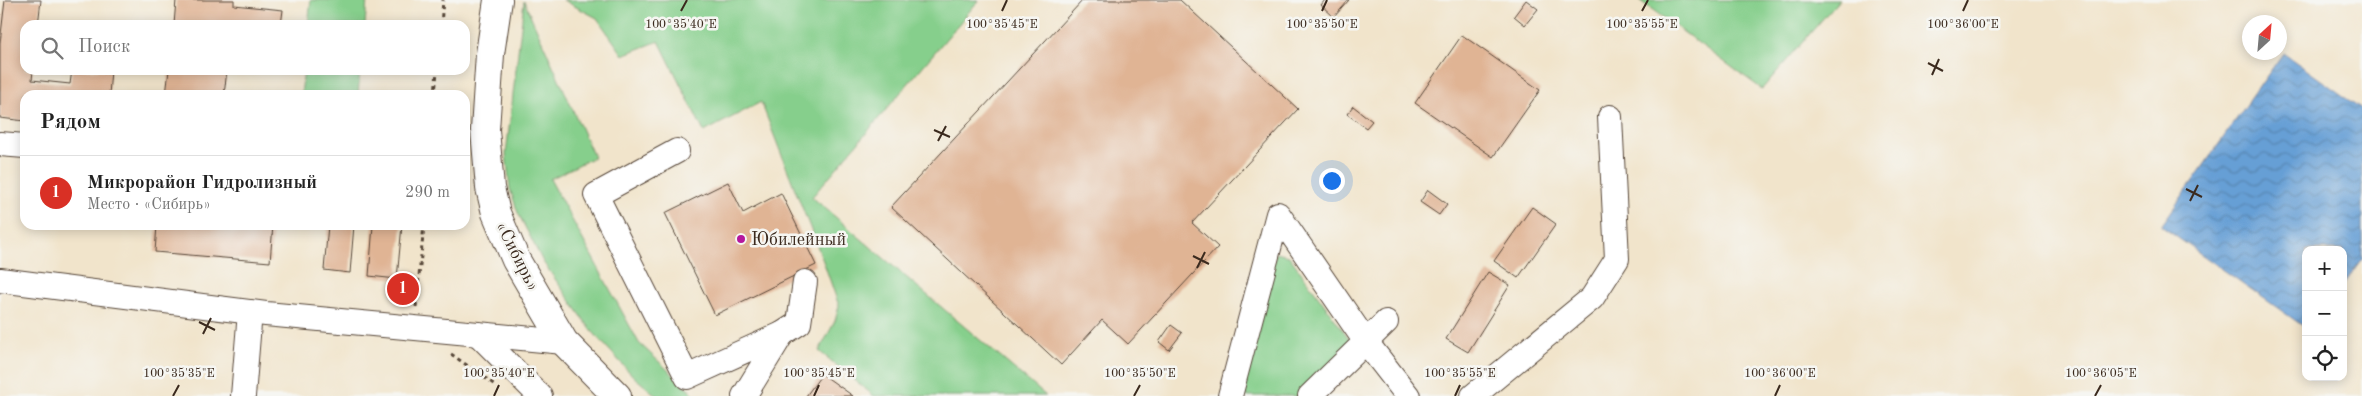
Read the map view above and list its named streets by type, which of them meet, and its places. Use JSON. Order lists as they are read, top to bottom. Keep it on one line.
{"streets":{"highway":["«Сибирь»"]},"places":["Юбилейный"],"north":"top right","page":{"search":"Поиск","heading":"Рядом","list":[{"mark":"1","name":"Микрорайон Гидролизный","note":"Место · «Сибирь»","value":"290 m"}],"map_buttons":["+","−"],"pins":"1"},"coordinates":["100°35'40\"E","100°35'50\"E","100°35'55\"E","100°36'00\"E","100°35'45\"E","100°35'35\"E","100°36'05\"E"]}
